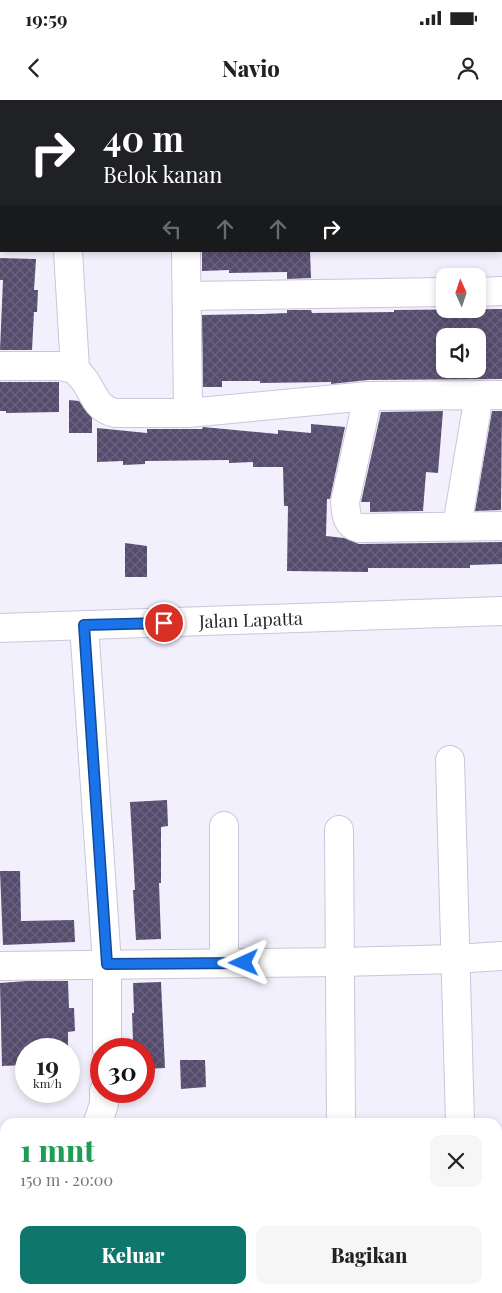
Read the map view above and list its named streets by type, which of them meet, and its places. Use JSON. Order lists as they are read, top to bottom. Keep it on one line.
{"streets":{"street":["Jalan Lapatta"]},"north":"top","page":{"status":"19:59","header":"Navio","turn":["40 m","Belok kanan"],"speed":"19 km/h","limit":"30","heading":["1 mnt","150 m · 20:00"],"buttons":["Keluar","Bagikan"]}}
